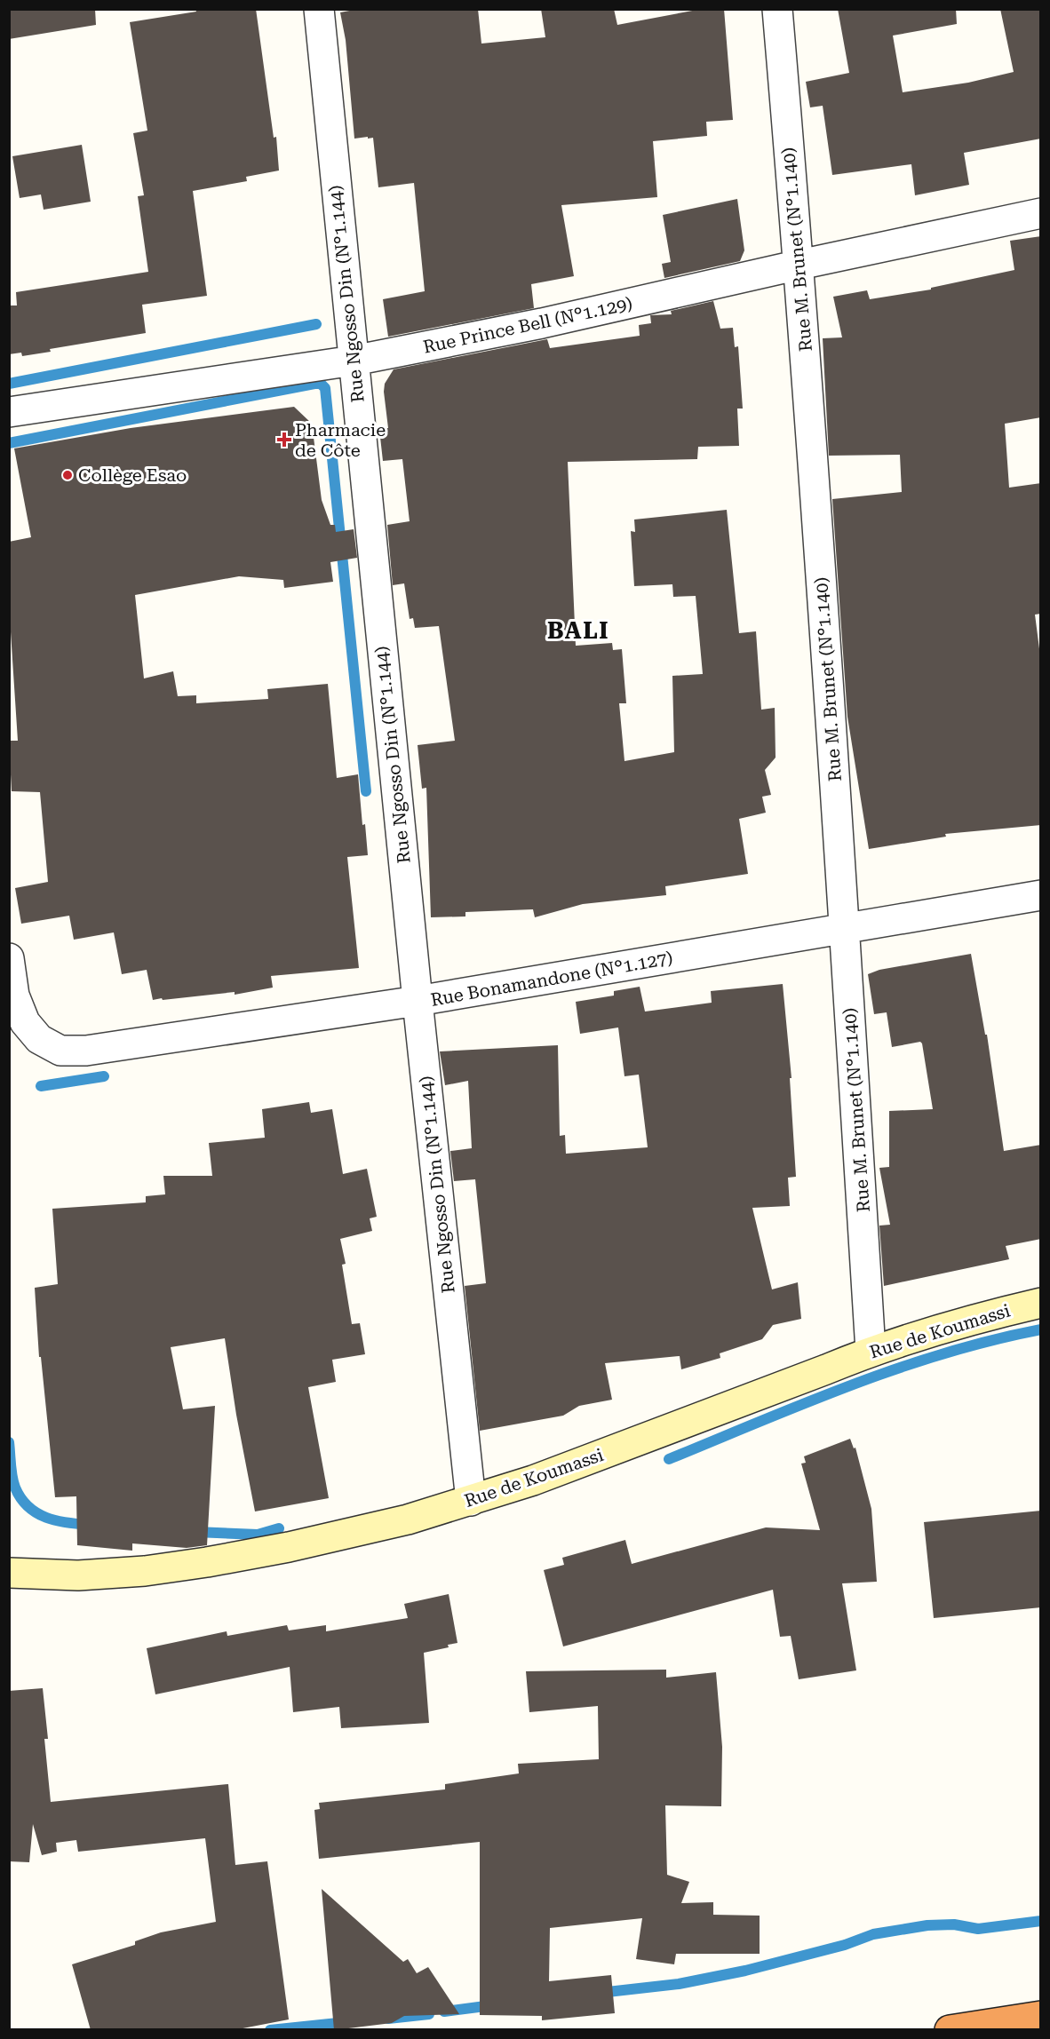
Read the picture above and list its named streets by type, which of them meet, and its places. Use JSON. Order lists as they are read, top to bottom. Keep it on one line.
{"streets":{"main road":["Rue de Koumassi"],"street":["Rue M. Brunet (N°1.140)","Rue Ngosso Din (N°1.144)","Rue Prince Bell (N°1.129)","Rue Bonamandone (N°1.127)"]},"crossings":[["Rue M. Brunet (N°1.140)","Rue Prince Bell (N°1.129)"],["Rue M. Brunet (N°1.140)","Rue Bonamandone (N°1.127)"],["Rue M. Brunet (N°1.140)","Rue de Koumassi"],["Rue Ngosso Din (N°1.144)","Rue Prince Bell (N°1.129)"],["Rue Ngosso Din (N°1.144)","Rue Bonamandone (N°1.127)"],["Rue Ngosso Din (N°1.144)","Rue de Koumassi"]],"districts":["BALI"],"places":{"health":["Pharmacie de Côte"],"other":["Collège Esao"]}}
